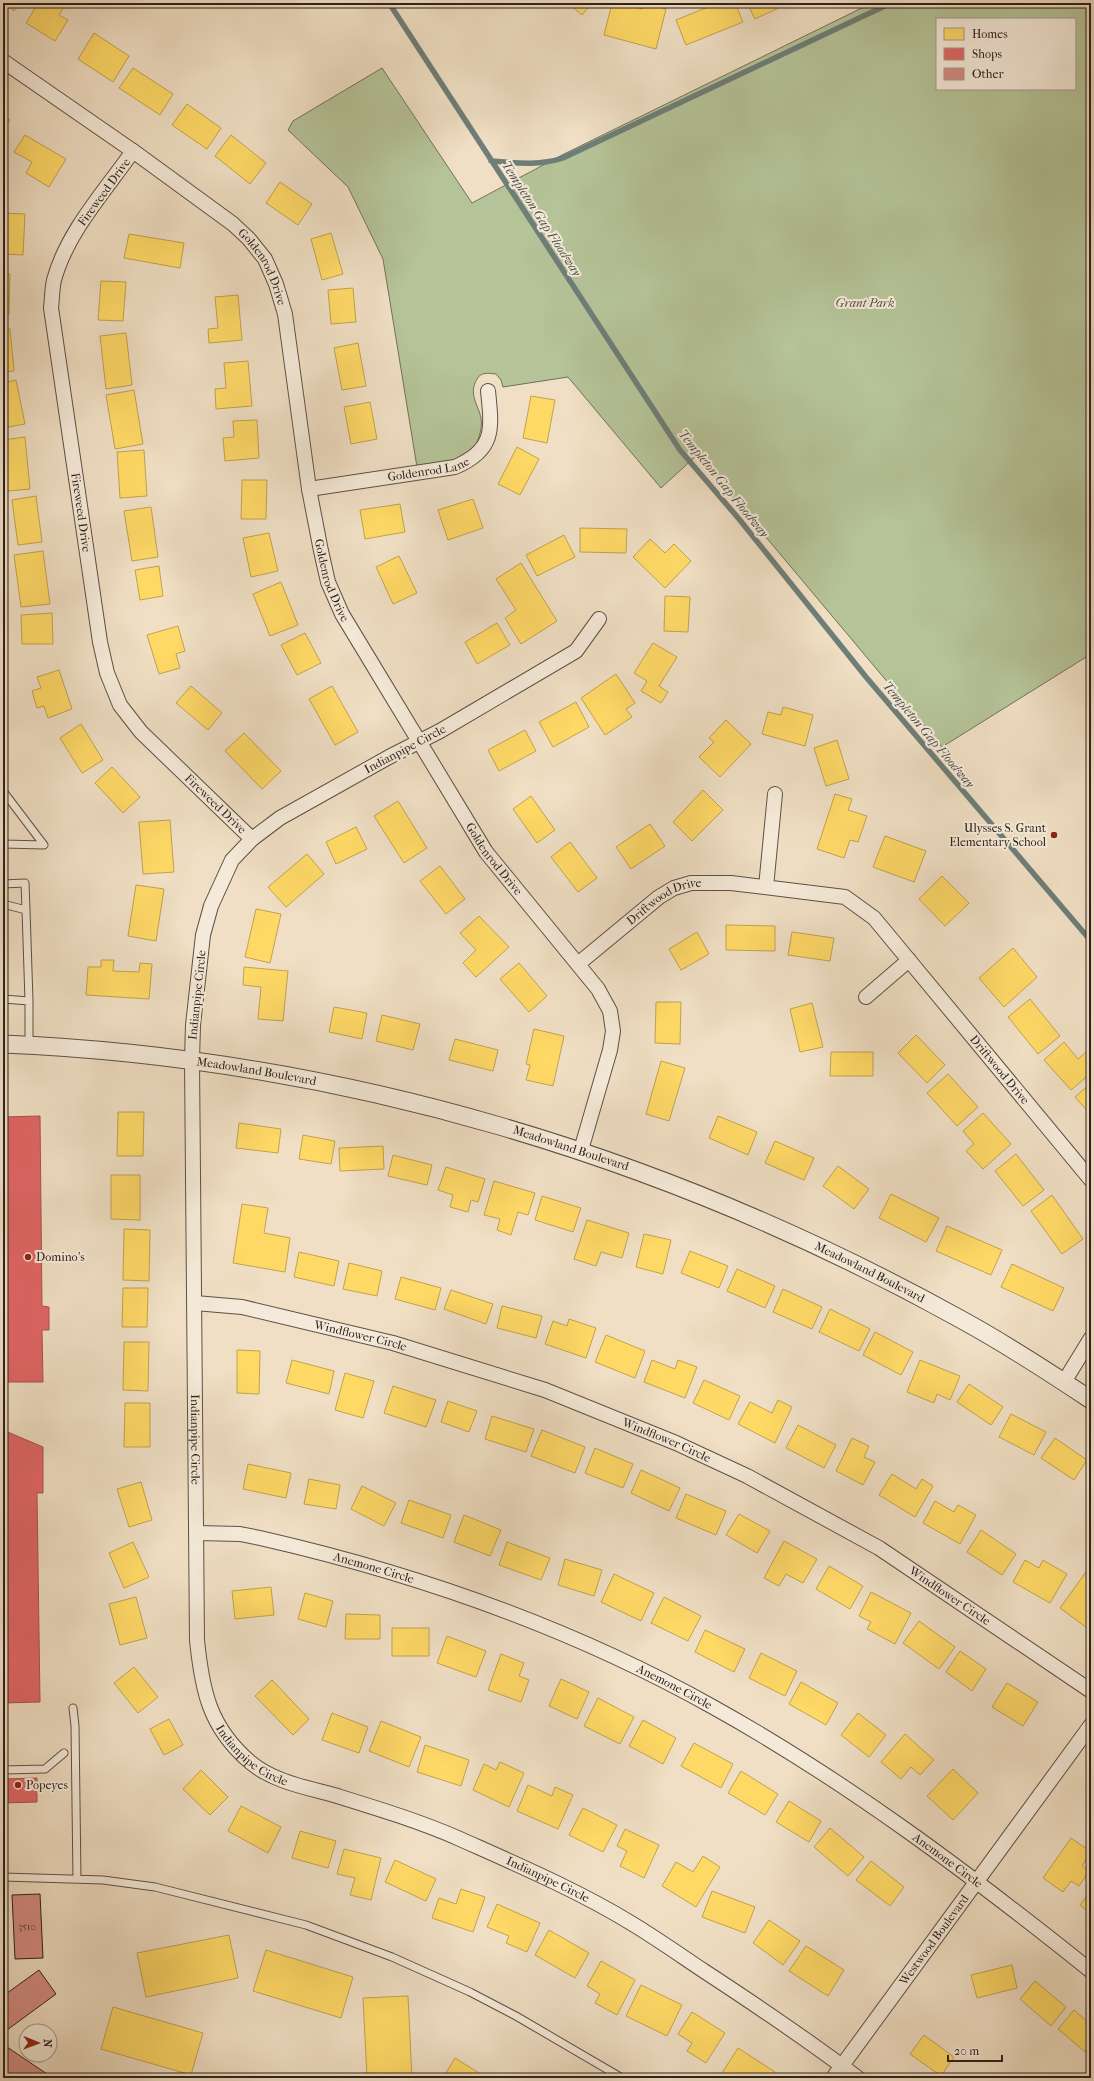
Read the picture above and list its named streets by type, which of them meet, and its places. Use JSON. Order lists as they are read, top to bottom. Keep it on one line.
{"streets":{"street":["Fireweed Drive","Goldenrod Drive","Goldenrod Lane","Indianpipe Circle","Driftwood Drive","Meadowland Boulevard","Windflower Circle","Anemone Circle","Westwood Boulevard"]},"crossings":[["Fireweed Drive","Goldenrod Drive"],["Fireweed Drive","Indianpipe Circle"],["Goldenrod Drive","Goldenrod Lane"],["Goldenrod Drive","Indianpipe Circle"],["Goldenrod Drive","Driftwood Drive"],["Goldenrod Drive","Meadowland Boulevard"],["Indianpipe Circle","Meadowland Boulevard"],["Indianpipe Circle","Windflower Circle"],["Indianpipe Circle","Anemone Circle"],["Indianpipe Circle","Westwood Boulevard"],["Anemone Circle","Westwood Boulevard"]],"water":["Templeton Gap Floodway"],"parks":["Grant Park"],"places":["Ulysses S. Grant Elementary School","Domino's","Popeyes"],"house_numbers":["3510"],"legend":["Homes","Shops","Other"],"scale_bar":"20 m","north":"right"}
